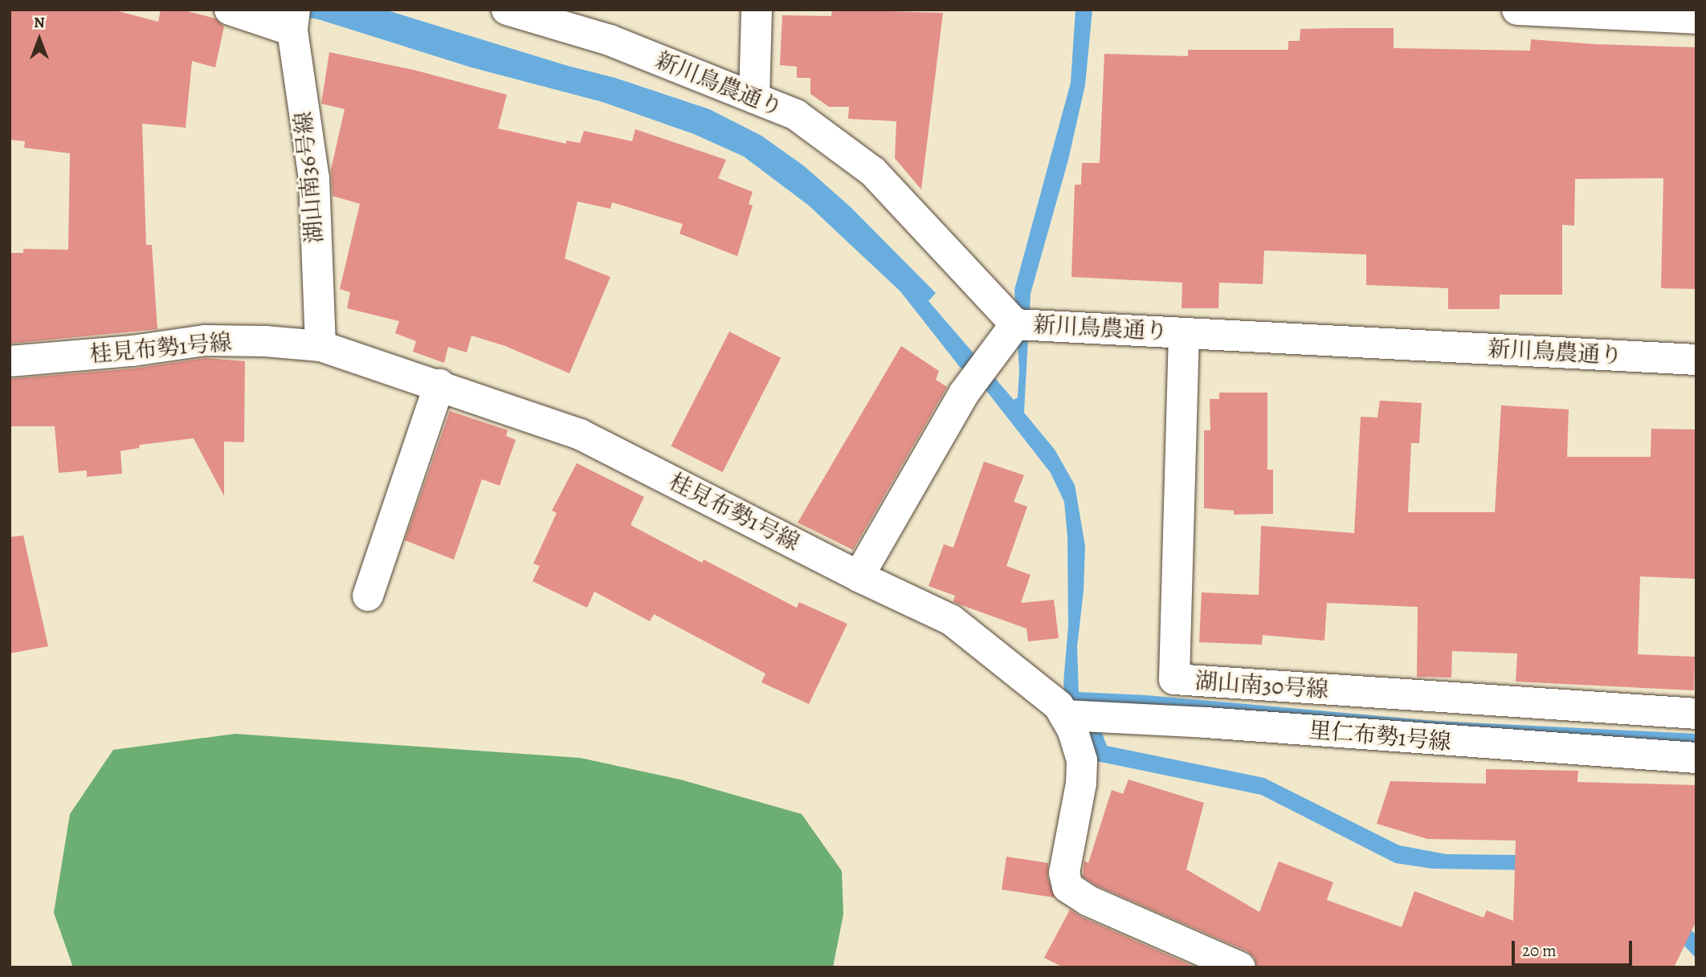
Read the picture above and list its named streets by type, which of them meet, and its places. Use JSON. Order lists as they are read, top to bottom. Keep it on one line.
{"streets":{"street":["新川鳥農通り","湖山南36号線","桂見布勢1号線","湖山南30号線","里仁布勢1号線"]},"crossings":[["新川鳥農通り","湖山南30号線"],["湖山南36号線","桂見布勢1号線"],["桂見布勢1号線","里仁布勢1号線"]],"scale_bar":"20 m","north":"top"}
